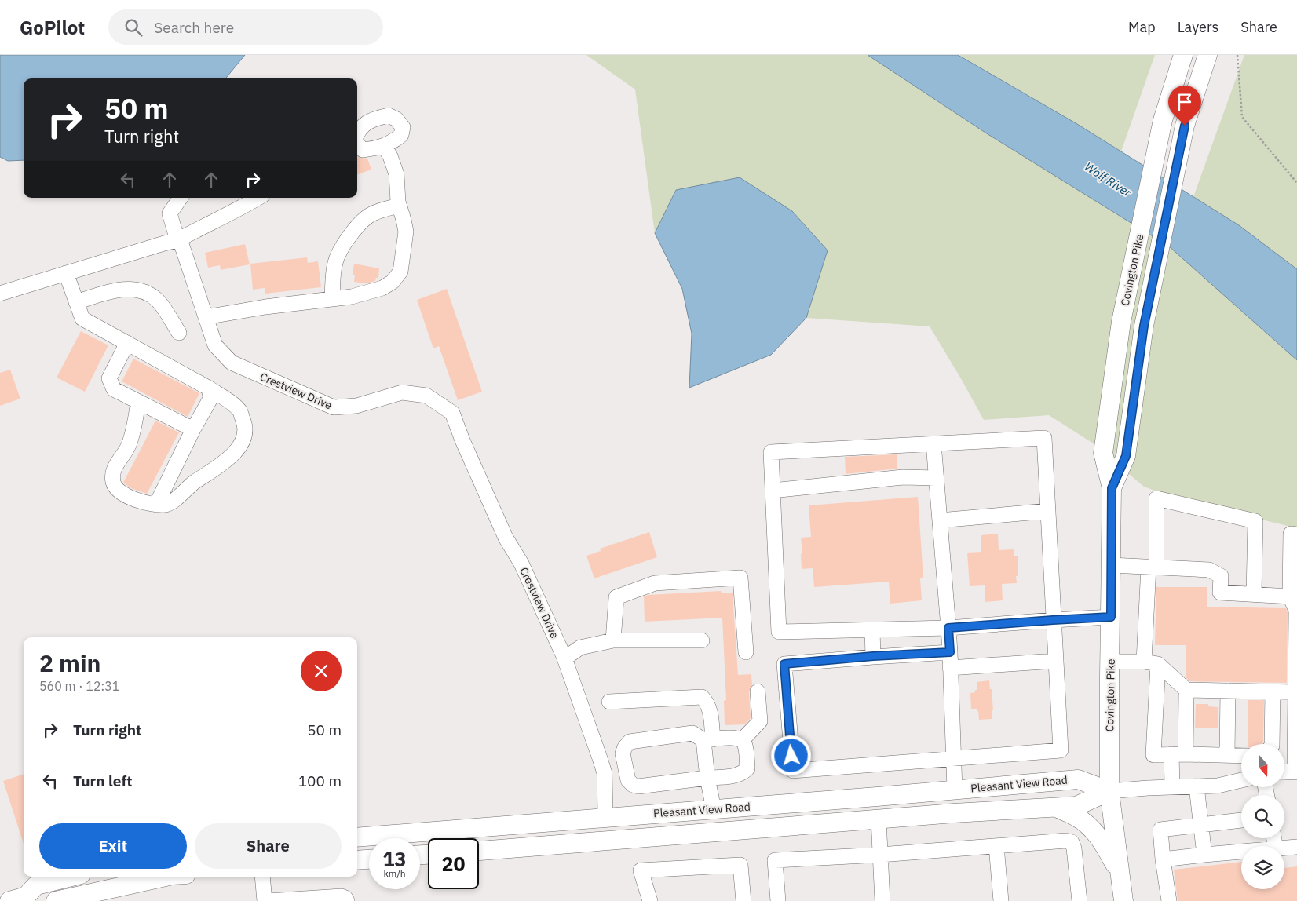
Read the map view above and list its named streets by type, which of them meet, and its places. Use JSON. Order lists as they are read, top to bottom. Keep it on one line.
{"streets":{"main road":["Covington Pike","Pleasant View Road"],"street":["Crestview Drive"]},"crossings":[["Covington Pike","Pleasant View Road"],["Crestview Drive","Pleasant View Road"]],"water":["Wolf River"],"north":"bottom","page":{"header":"GoPilot","search":"Search here","nav":["Map","Layers","Share"],"turn":["50 m","Turn right"],"heading":["2 min","560 m · 12:31"],"list":[{"name":"Turn right","value":"50 m"},{"name":"Turn left","value":"100 m"}],"buttons":["Exit","Share"],"speed":"13 km/h","limit":"20"}}
